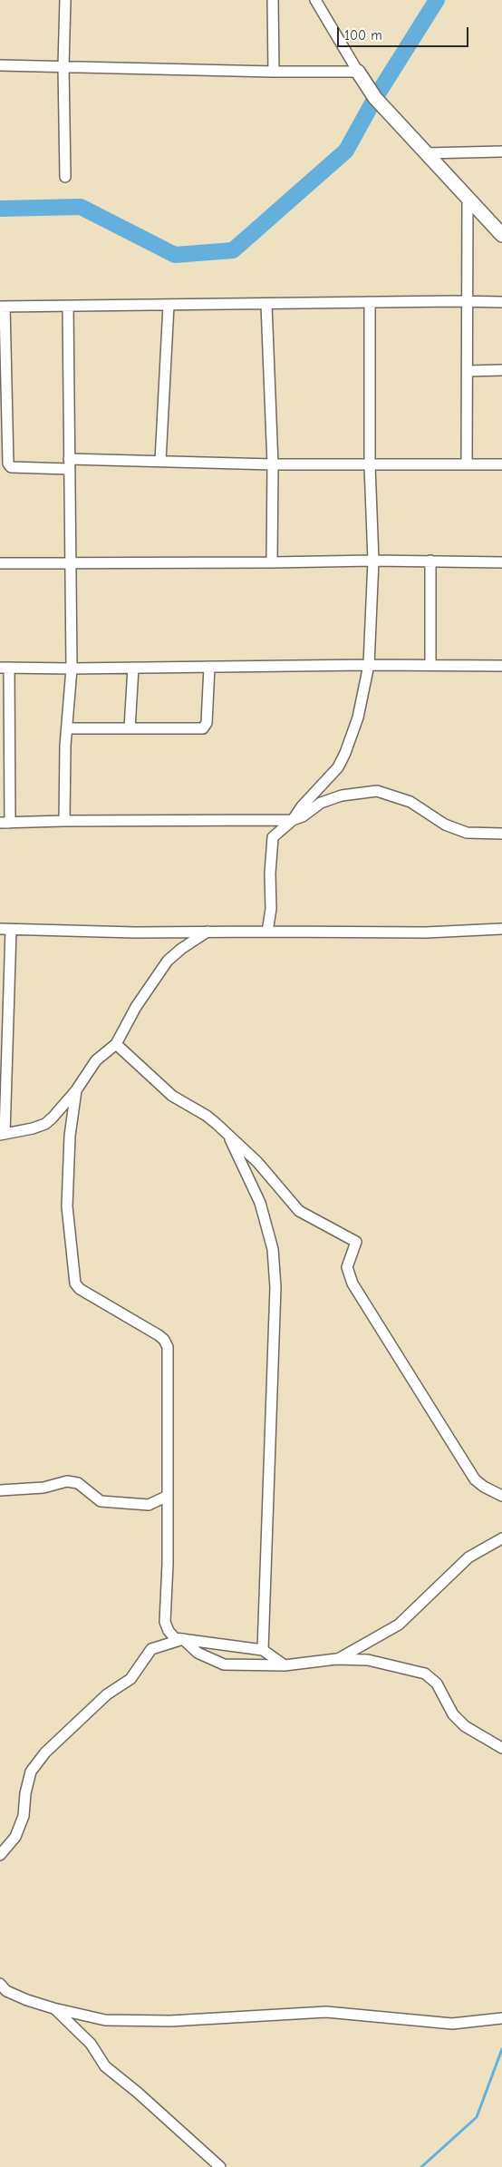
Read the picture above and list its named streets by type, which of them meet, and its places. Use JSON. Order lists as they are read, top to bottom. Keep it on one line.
{"scale_bar":"100 m"}
